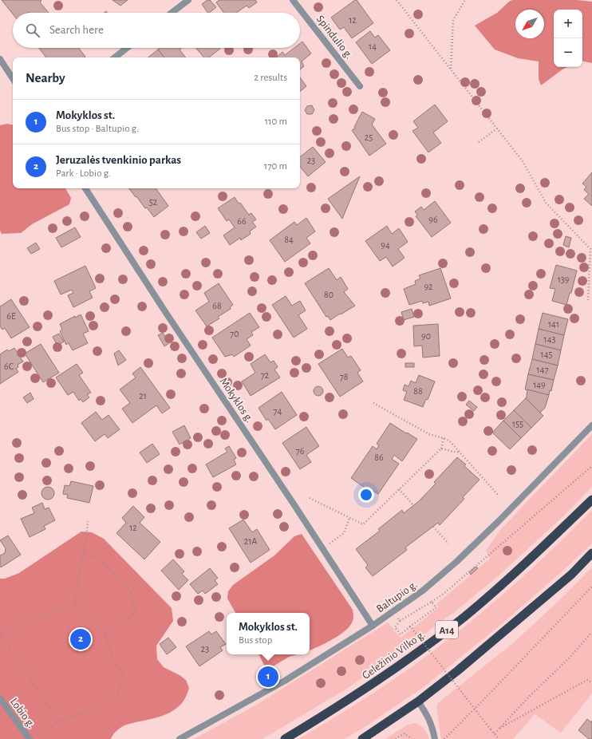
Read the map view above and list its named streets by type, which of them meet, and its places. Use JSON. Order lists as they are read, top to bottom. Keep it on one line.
{"streets":{"highway":["A14","Geležinio Vilko g."],"street":["Spindulio g.","Mokyklos g.","Baltupio g.","Lobio g."]},"crossings":[["Mokyklos g.","Baltupio g."]],"house_numbers":["12","14","25","23","52","96","66","84","94","139","92","80","68","6E","141","70","90","143","145","6C","147","72","78","149","88","21","74","155","76","86","12","21A","23"],"north":"bottom left","page":{"map_buttons":["+","−"],"search":"Search here","heading":["Nearby","2 results"],"list":[{"mark":"1","name":"Mokyklos st.","note":"Bus stop · Baltupio g.","value":"110 m"},{"mark":"2","name":"Jeruzalės tvenkinio parkas","note":"Park · Lobio g.","value":"170 m"}],"popup":["Mokyklos st.","Bus stop"],"pins":["2","1"]}}
